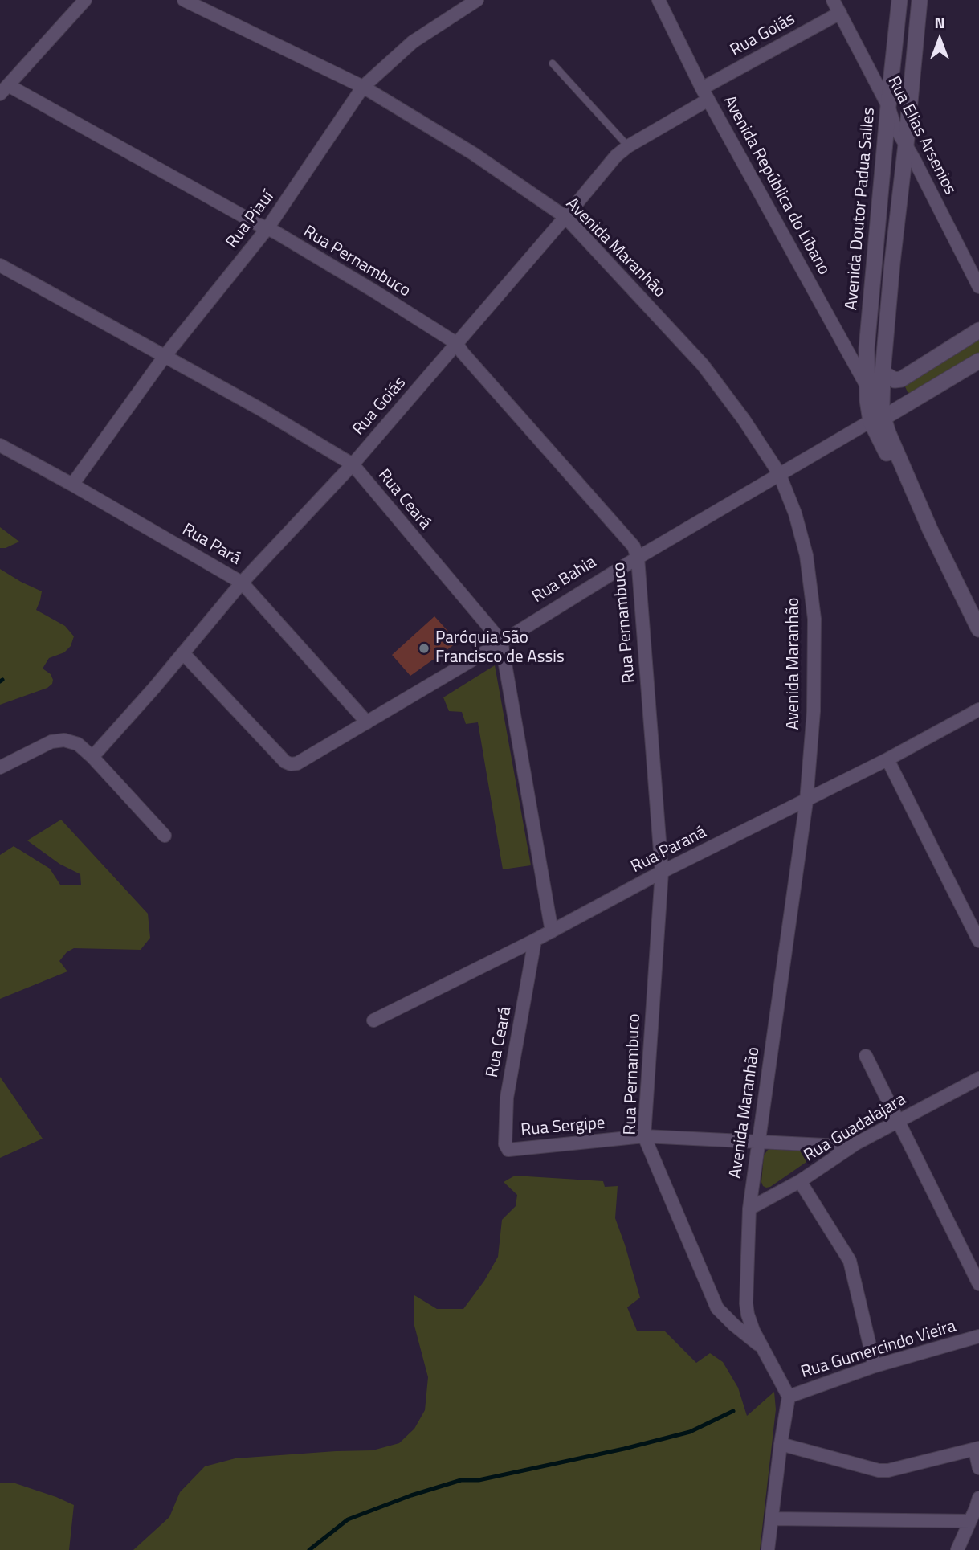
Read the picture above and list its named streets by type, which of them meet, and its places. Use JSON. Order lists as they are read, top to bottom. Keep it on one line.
{"streets":{"main road":["Avenida Doutor Padua Salles","Rua Bahia"],"street":["Rua Goiás","Rua Elias Arsenios","Avenida República do Líbano","Rua Piauí","Avenida Maranhão","Rua Pernambuco","Rua Ceará","Rua Pará","Rua Paraná","Rua Sergipe","Rua Guadalajara","Rua Gumercindo Vieira"]},"crossings":[["Rua Goiás","Rua Elias Arsenios"],["Rua Goiás","Avenida República do Líbano"],["Rua Goiás","Avenida Maranhão"],["Rua Goiás","Rua Pernambuco"],["Rua Goiás","Rua Ceará"],["Rua Goiás","Rua Pará"],["Rua Goiás","Rua Bahia"],["Rua Elias Arsenios","Avenida Doutor Padua Salles"],["Avenida República do Líbano","Avenida Doutor Padua Salles"],["Avenida Doutor Padua Salles","Rua Bahia"],["Rua Piauí","Avenida Maranhão"],["Rua Piauí","Rua Pernambuco"],["Rua Piauí","Rua Ceará"],["Rua Piauí","Rua Pará"],["Avenida Maranhão","Rua Pernambuco"],["Avenida Maranhão","Rua Bahia"],["Avenida Maranhão","Rua Paraná"],["Avenida Maranhão","Rua Sergipe"],["Avenida Maranhão","Rua Guadalajara"],["Avenida Maranhão","Rua Gumercindo Vieira"],["Rua Pernambuco","Rua Bahia"],["Rua Pernambuco","Rua Paraná"],["Rua Pernambuco","Rua Sergipe"],["Rua Ceará","Rua Bahia"],["Rua Ceará","Rua Paraná"],["Rua Ceará","Rua Sergipe"],["Rua Pará","Rua Bahia"],["Rua Sergipe","Rua Guadalajara"]],"places":["Paróquia São Francisco de Assis"],"north":"top"}
